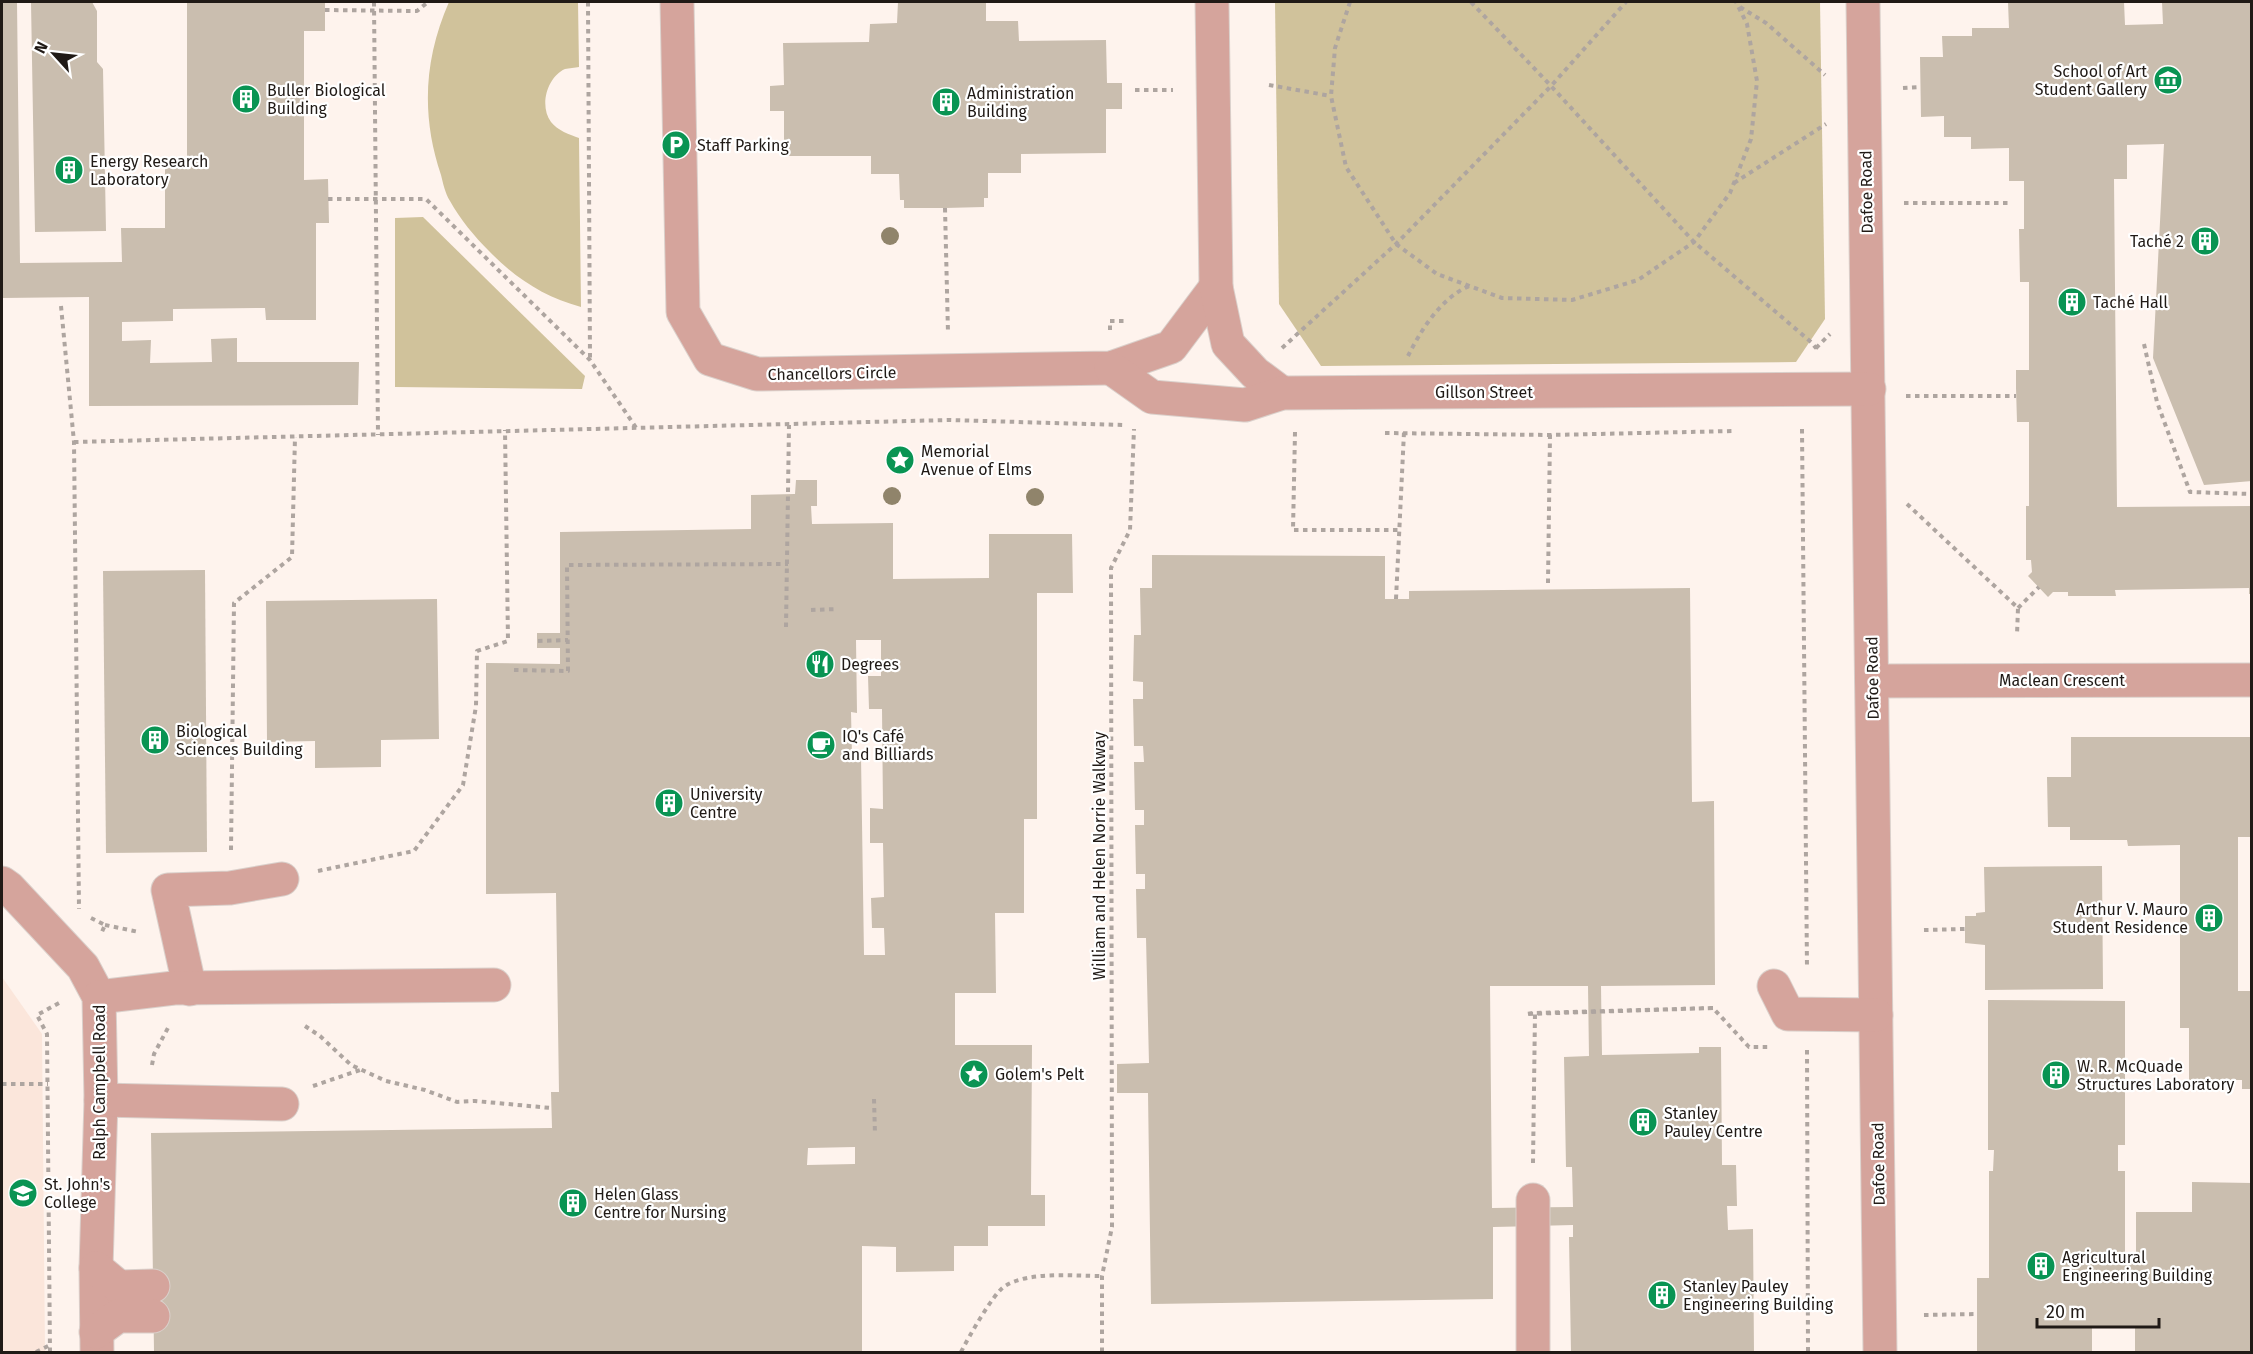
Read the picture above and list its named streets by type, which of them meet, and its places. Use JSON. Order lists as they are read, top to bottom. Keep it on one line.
{"streets":{"street":["Dafoe Road","Chancellors Circle","Gillson Street","Maclean Crescent","Ralph Campbell Road"],"path":["William and Helen Norrie Walkway"]},"crossings":[["Dafoe Road","Gillson Street"],["Dafoe Road","Maclean Crescent"],["Chancellors Circle","Gillson Street"]],"places":{"museum":["School of Art Student Gallery"],"building":["Buller Biological Building","Administration Building","Energy Research Laboratory","Taché 2","Taché Hall","Biological Sciences Building","University Centre","Arthur V. Mauro Student Residence","W. R. McQuade Structures Laboratory","Stanley Pauley Centre","Helen Glass Centre for Nursing","Agricultural Engineering Building","Stanley Pauley Engineering Building"],"parking":["Staff Parking"],"place":["Memorial Avenue of Elms","Golem's Pelt"],"restaurant":["Degrees"],"cafe":["IQ's Café and Billiards"],"school or university":["St. John's College"]},"scale_bar":"20 m","north":"top left"}
